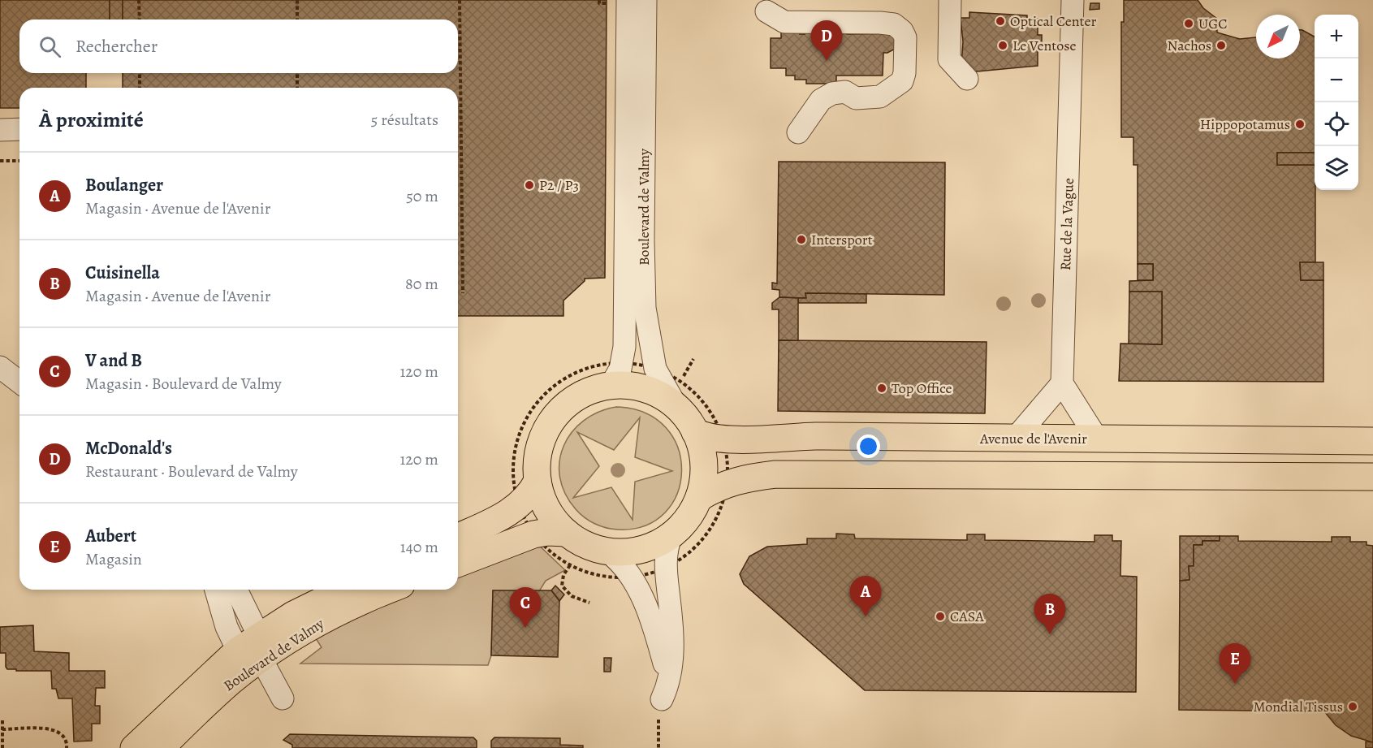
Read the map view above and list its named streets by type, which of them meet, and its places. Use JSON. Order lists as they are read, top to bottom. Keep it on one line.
{"streets":{"main road":["Boulevard de Valmy","Avenue de l'Avenir"],"street":["Rue de la Vague"]},"crossings":[["Boulevard de Valmy","Avenue de l'Avenir"]],"places":["Optical Center","UGC","Le Ventose","Nachos","Hippopotamus","P2 / P3","Intersport","Top Office","CASA","Mondial Tissus"],"north":"bottom left","page":{"map_buttons":["+","−"],"search":"Rechercher","pins":["D","A","C","B","E"],"heading":["À proximité","5 résultats"],"list":[{"mark":"A","name":"Boulanger","note":"Magasin · Avenue de l'Avenir","value":"50 m"},{"mark":"B","name":"Cuisinella","note":"Magasin · Avenue de l'Avenir","value":"80 m"},{"mark":"C","name":"V and B","note":"Magasin · Boulevard de Valmy","value":"120 m"},{"mark":"D","name":"McDonald's","note":"Restaurant · Boulevard de Valmy","value":"120 m"},{"mark":"E","name":"Aubert","note":"Magasin","value":"140 m"}]}}
